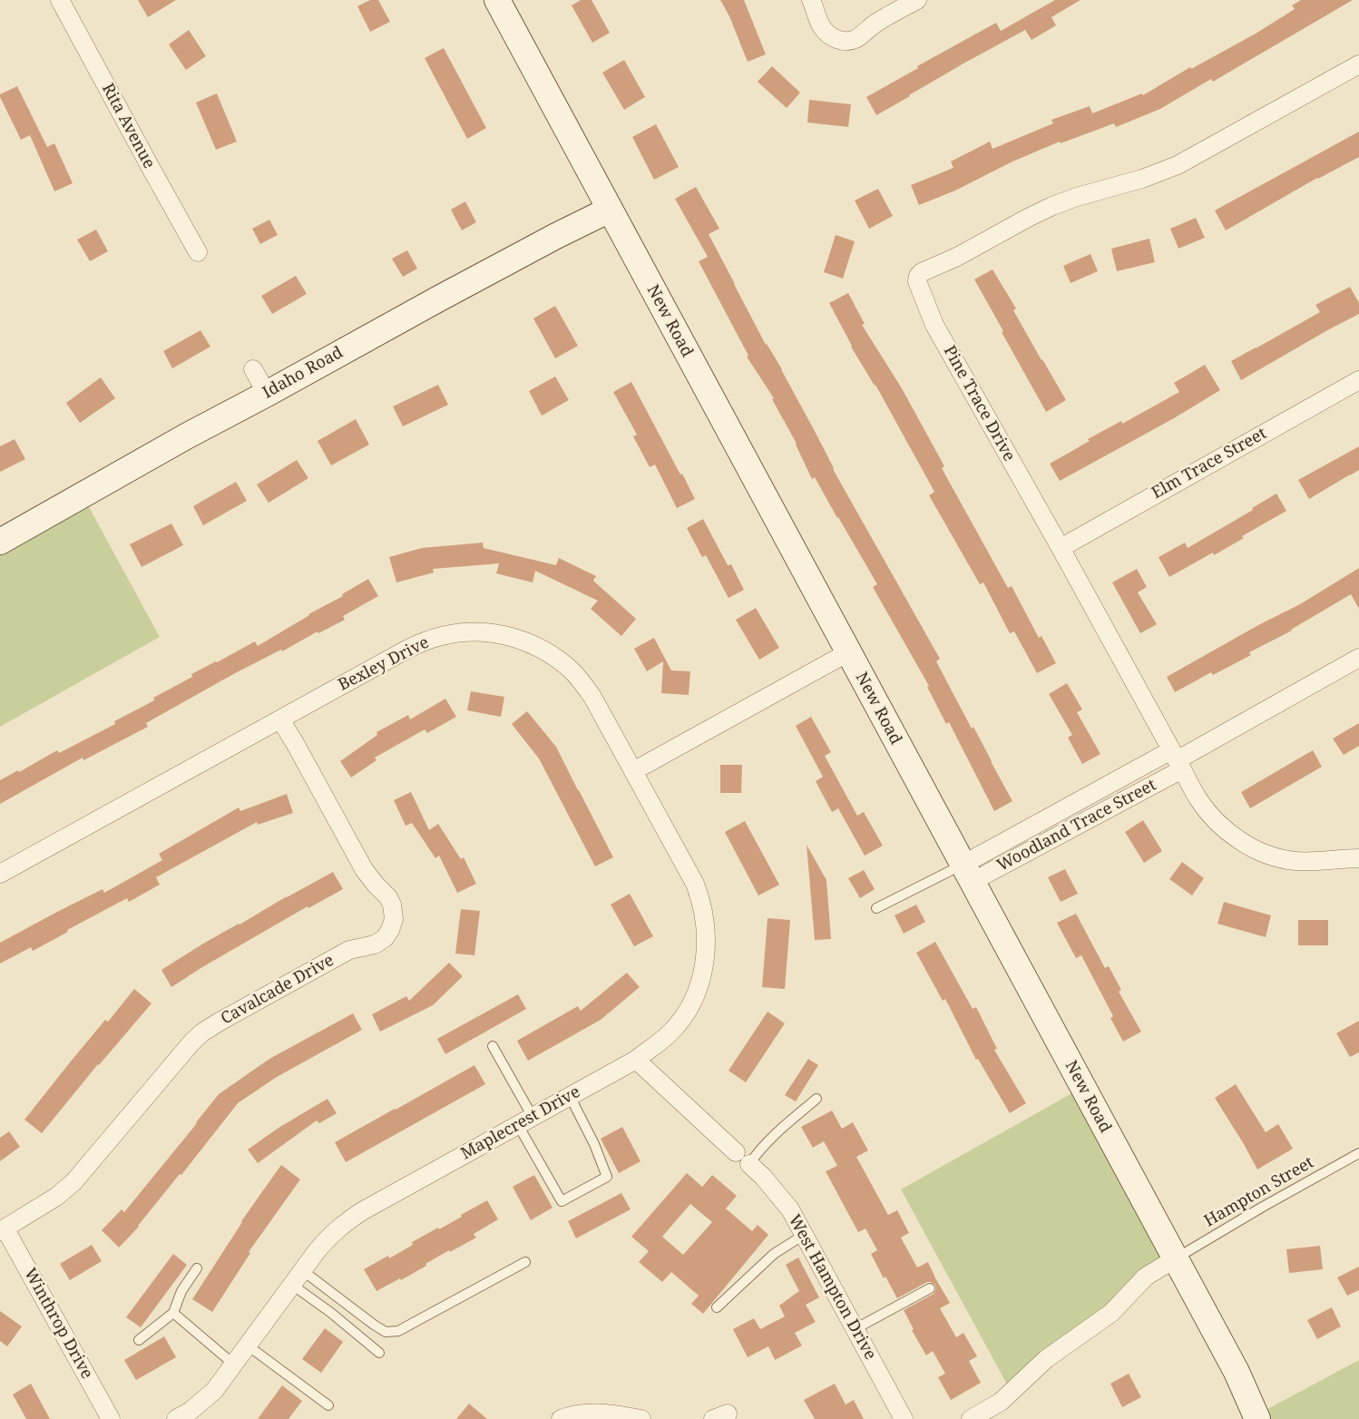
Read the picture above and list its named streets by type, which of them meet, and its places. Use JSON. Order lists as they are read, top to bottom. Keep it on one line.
{"streets":{"street":["Rita Avenue","New Road","Idaho Road","Pine Trace Drive","Elm Trace Street","Bexley Drive","Woodland Trace Street","Cavalcade Drive","Maplecrest Drive","West Hampton Drive","Winthrop Drive"],"lane":["Hampton Street"]},"crossings":[["New Road","Idaho Road"],["New Road","Woodland Trace Street"],["New Road","Hampton Street"],["Pine Trace Drive","Elm Trace Street"],["Pine Trace Drive","Woodland Trace Street"],["Bexley Drive","Cavalcade Drive"],["Bexley Drive","Maplecrest Drive"],["Cavalcade Drive","Winthrop Drive"],["Maplecrest Drive","West Hampton Drive"]]}
